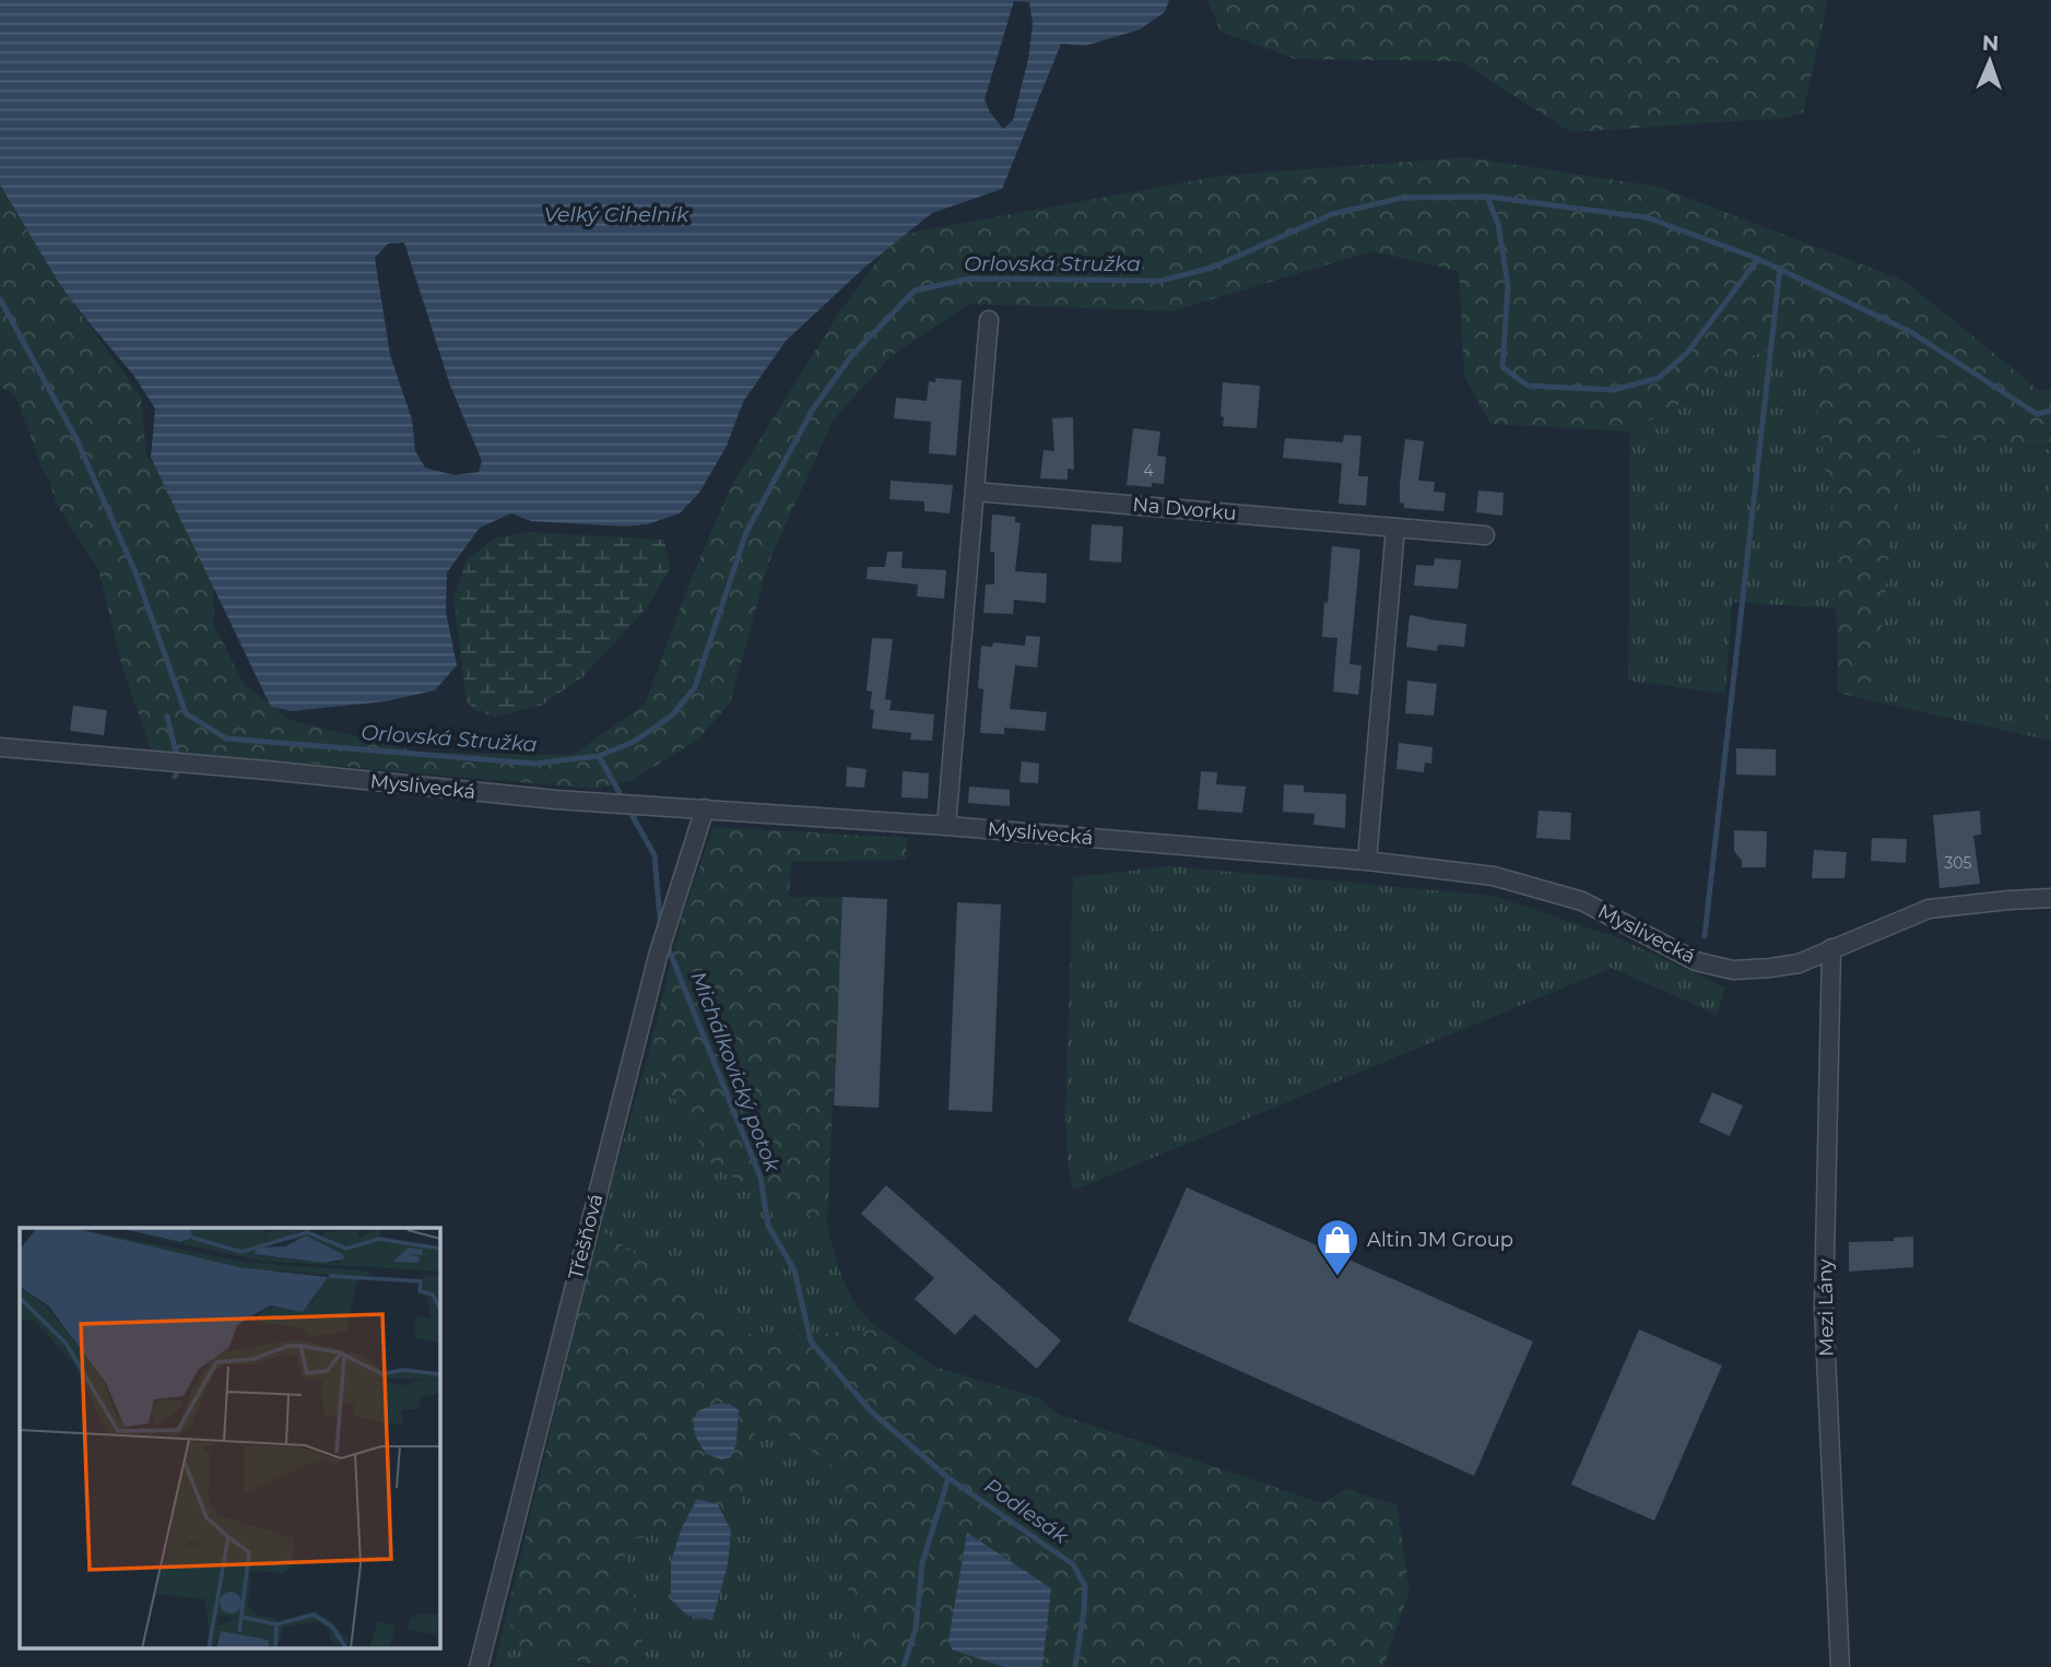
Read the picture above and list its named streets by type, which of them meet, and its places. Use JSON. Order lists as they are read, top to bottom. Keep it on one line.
{"streets":{"street":["Na Dvorku","Myslivecká","Třešňová","Mezi Lány"]},"crossings":[["Myslivecká","Třešňová"],["Myslivecká","Mezi Lány"]],"water":["Velký Cihelník","Orlovská Stružka","Michálkovický potok","Podlesák"],"places":{"shop":["Altin JM Group"]},"house_numbers":["4","305"],"north":"top"}
